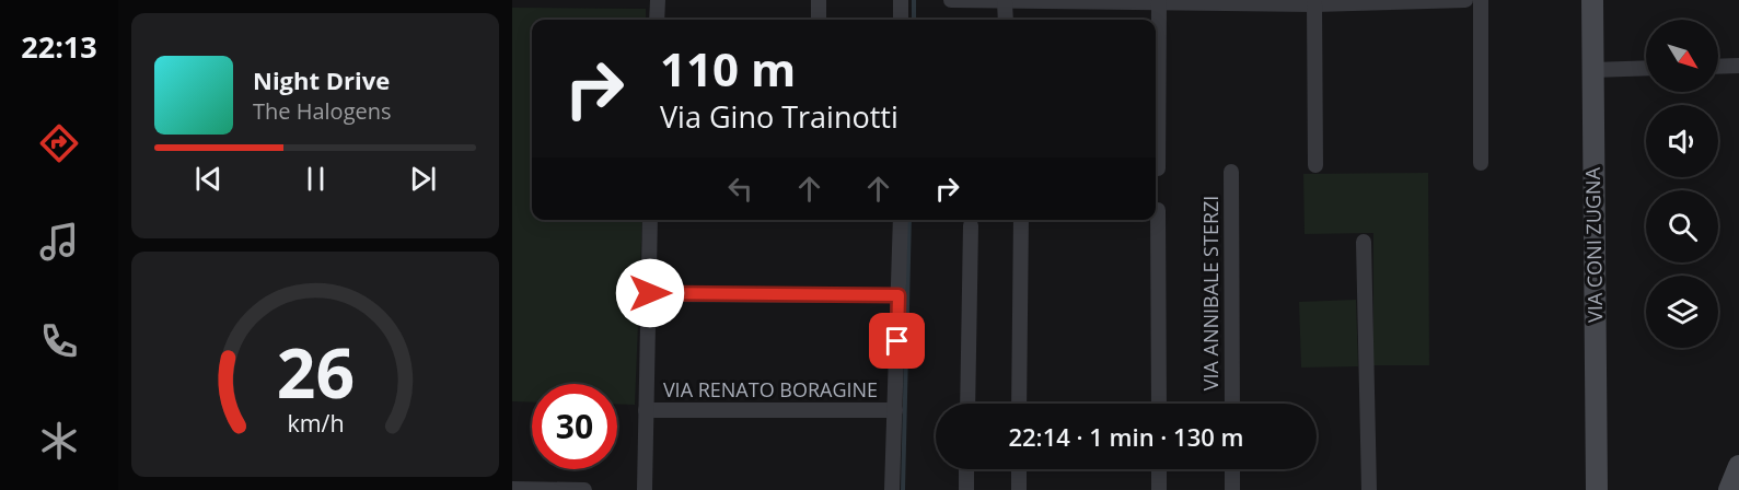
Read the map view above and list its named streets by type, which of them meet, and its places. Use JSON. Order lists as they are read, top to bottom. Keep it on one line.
{"streets":{"street":["VIA CONI ZUGNA","VIA ANNIBALE STERZI","VIA RENATO BORAGINE"]},"north":"bottom right","page":{"tabs":"22:13","turn":["110 m","Via Gino Trainotti"],"song":["Night Drive","The Halogens"],"limit":"30","trip":"22:14 · 1 min · 130 m","gauge":["26","km/h"]}}
